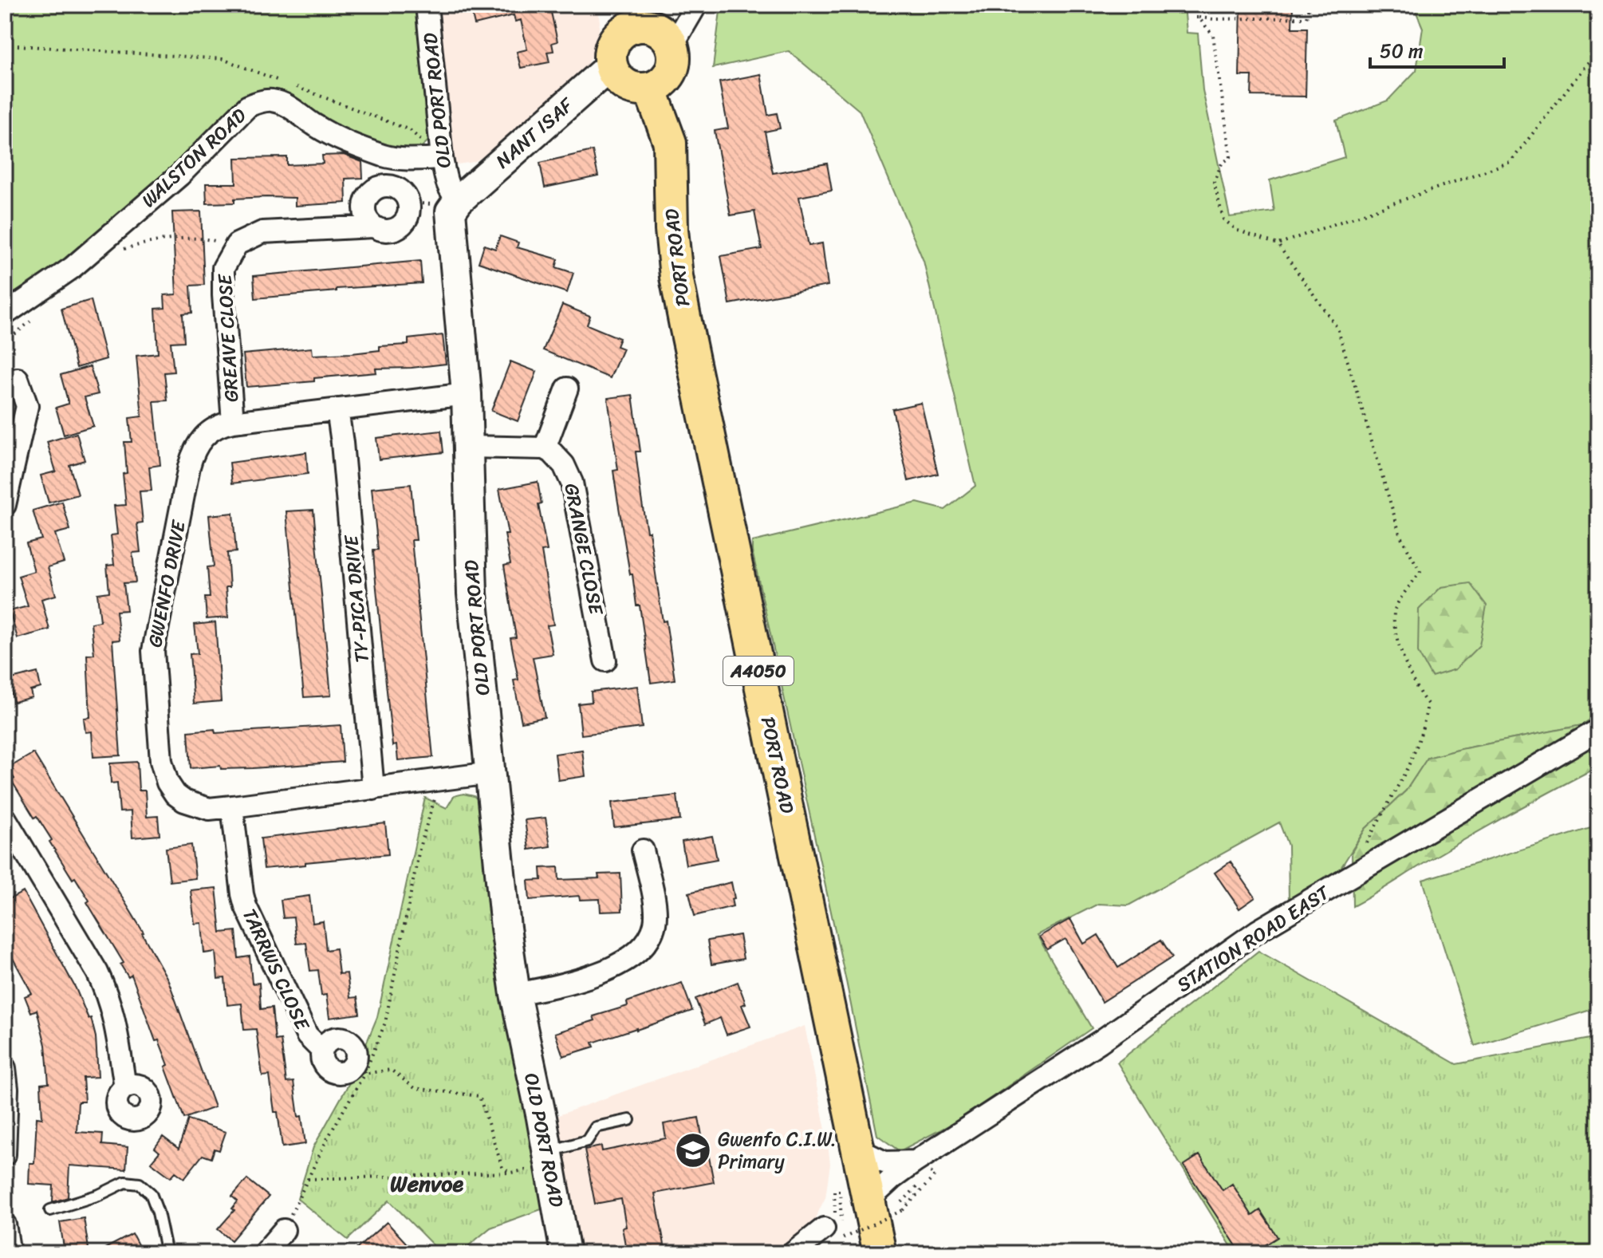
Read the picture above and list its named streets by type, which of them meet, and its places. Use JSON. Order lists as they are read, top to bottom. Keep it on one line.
{"streets":{"main road":["PORT ROAD","A4050"],"street":["OLD PORT ROAD","NANT ISAF","WALSTON ROAD","GREAVE CLOSE","GRANGE CLOSE","GWENFO DRIVE","TY-PICA DRIVE","STATION ROAD EAST","TARRWS CLOSE"]},"crossings":[["OLD PORT ROAD","NANT ISAF"],["OLD PORT ROAD","WALSTON ROAD"],["OLD PORT ROAD","GWENFO DRIVE"],["NANT ISAF","PORT ROAD"],["PORT ROAD","STATION ROAD EAST"],["GREAVE CLOSE","GWENFO DRIVE"],["GWENFO DRIVE","TY-PICA DRIVE"],["GWENFO DRIVE","TARRWS CLOSE"]],"districts":["Wenvoe"],"places":{"school or university":["Gwenfo C.I.W. Primary"]},"scale_bar":"50 m"}
